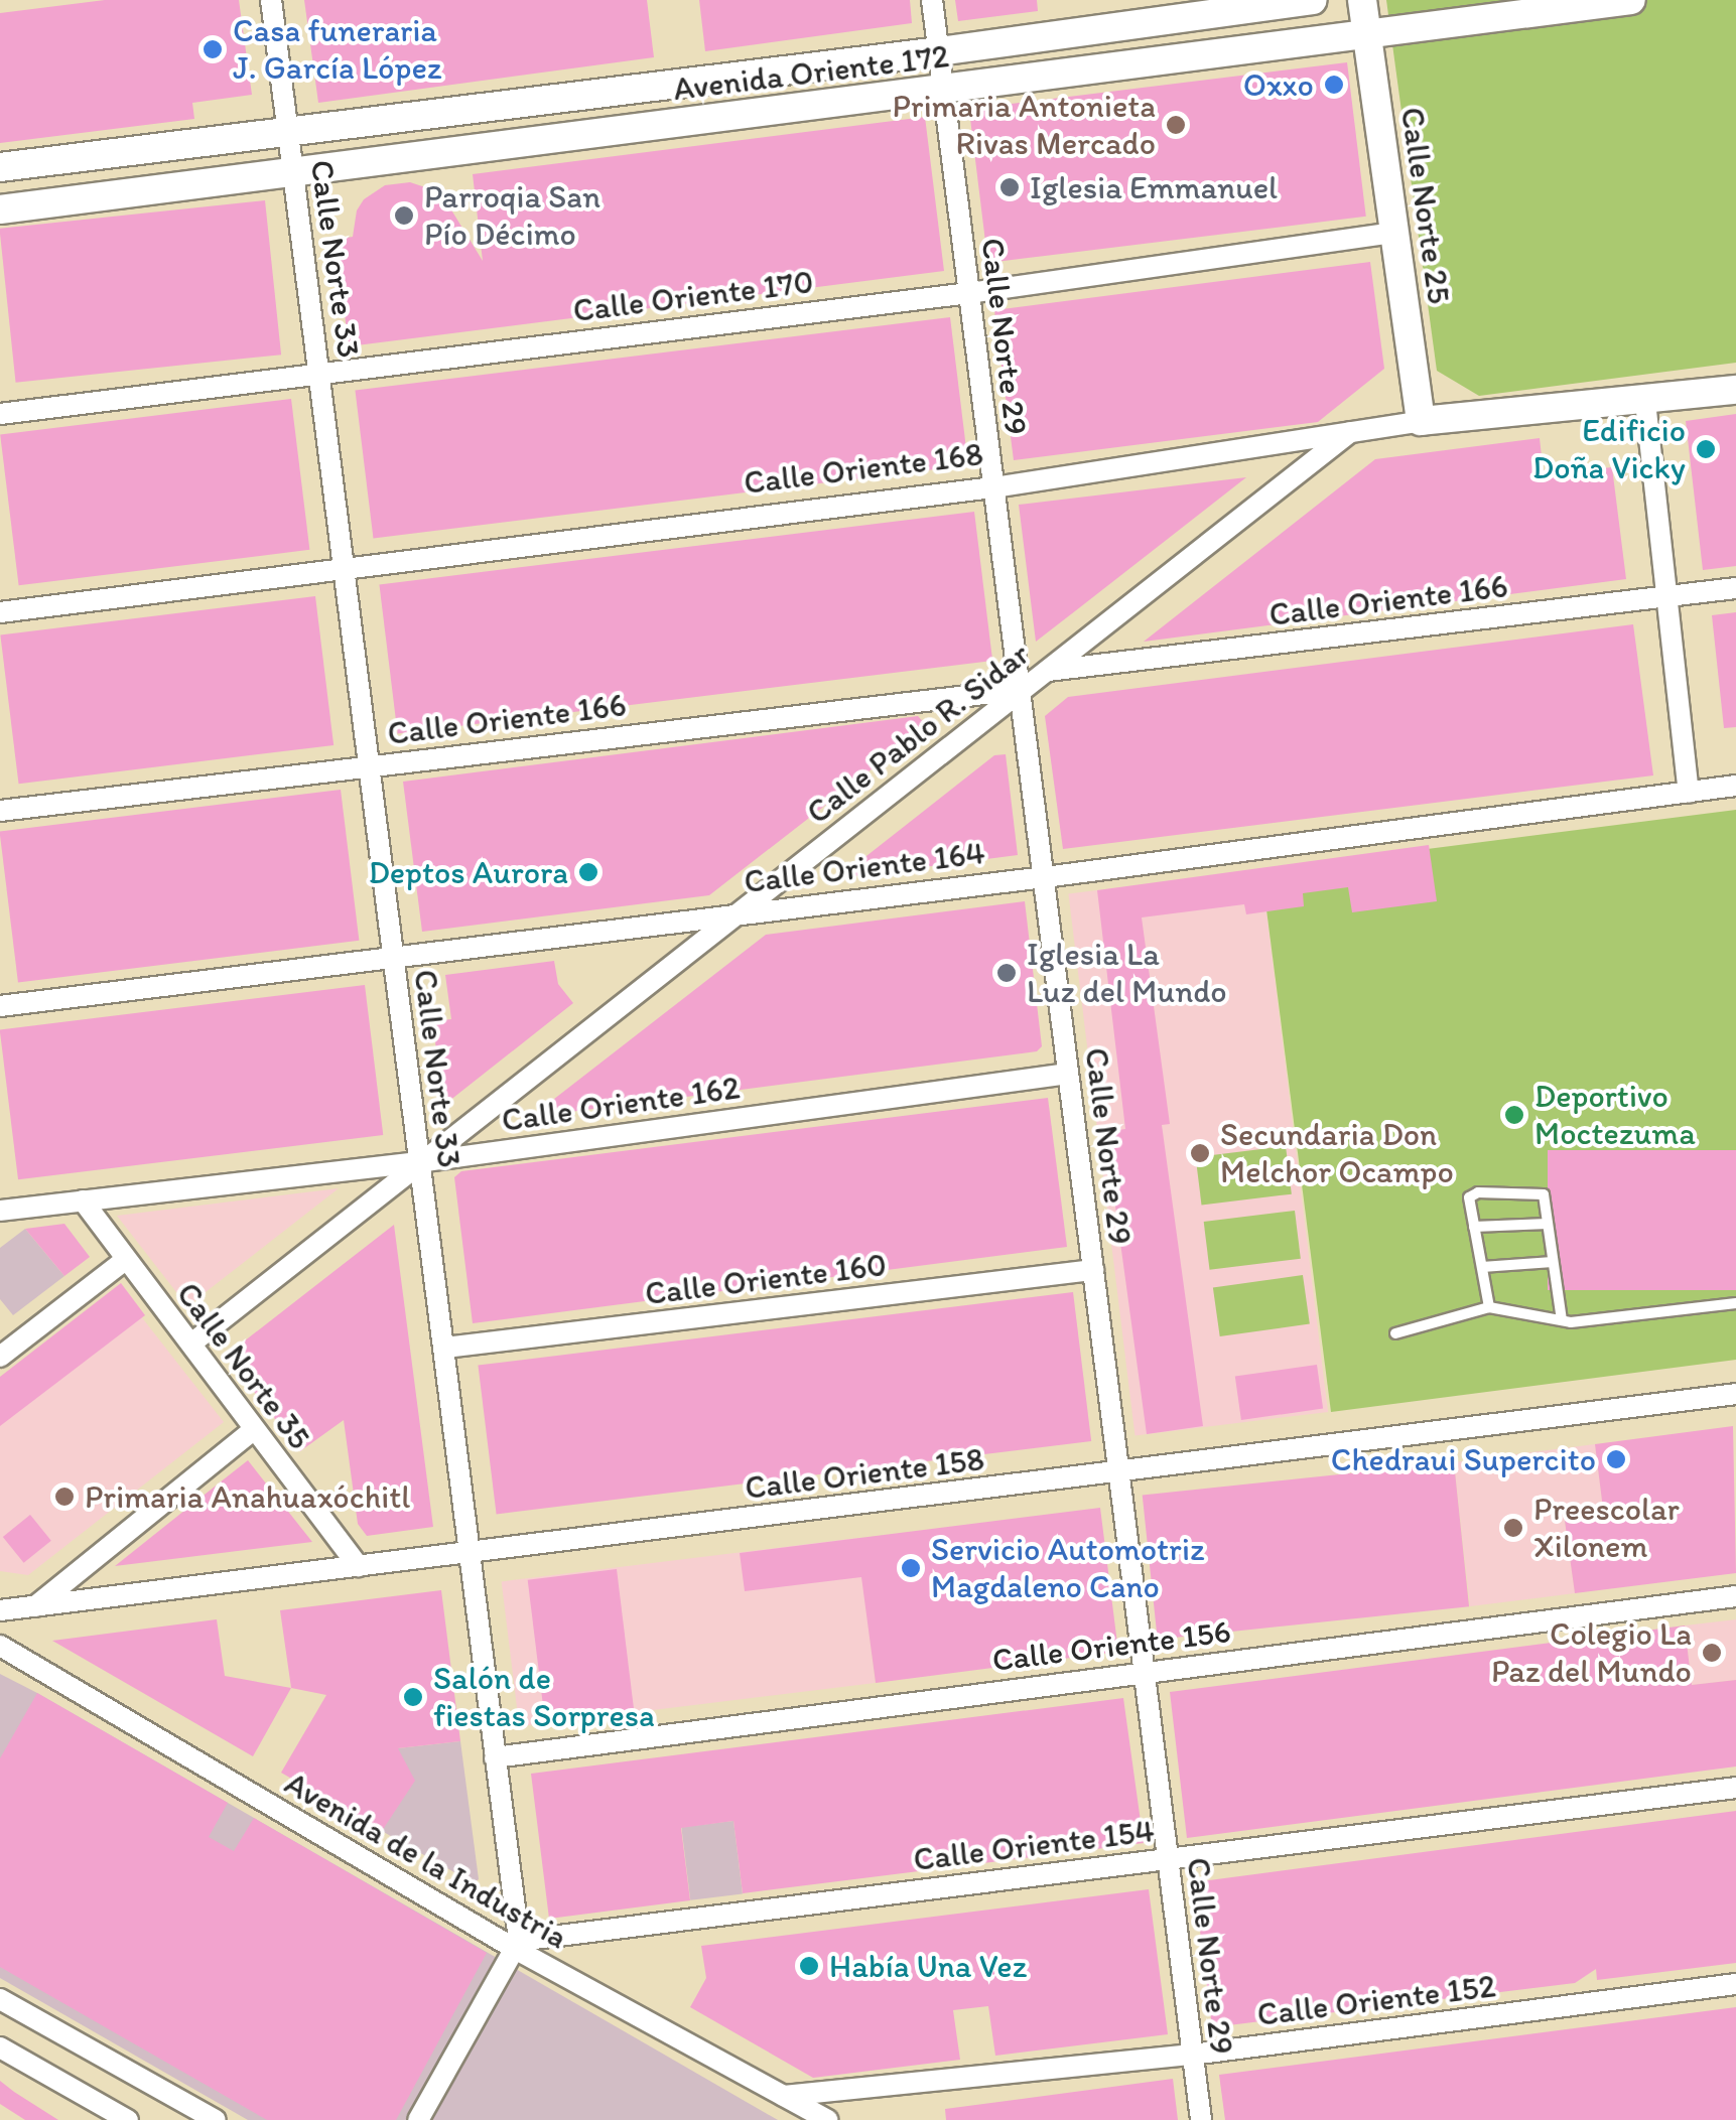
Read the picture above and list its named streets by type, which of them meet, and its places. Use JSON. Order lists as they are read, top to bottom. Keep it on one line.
{"streets":{"street":["Avenida Oriente 172","Calle Norte 25","Calle Norte 33","Calle Oriente 170","Calle Norte 29","Calle Oriente 168","Calle Oriente 166","Calle Pablo R. Sidar","Calle Oriente 164","Calle Oriente 162","Calle Oriente 160","Calle Norte 35","Calle Oriente 158","Calle Oriente 156","Calle Oriente 154","Avenida de la Industria","Calle Oriente 152"]},"crossings":[["Avenida Oriente 172","Calle Norte 25"],["Avenida Oriente 172","Calle Norte 33"],["Avenida Oriente 172","Calle Norte 29"],["Calle Norte 25","Calle Oriente 170"],["Calle Norte 25","Calle Oriente 168"],["Calle Norte 33","Calle Oriente 170"],["Calle Norte 33","Calle Oriente 168"],["Calle Norte 33","Calle Oriente 166"],["Calle Norte 33","Calle Pablo R. Sidar"],["Calle Norte 33","Calle Oriente 164"],["Calle Norte 33","Calle Oriente 162"],["Calle Norte 33","Calle Oriente 160"],["Calle Norte 33","Calle Oriente 158"],["Calle Norte 33","Calle Oriente 156"],["Calle Norte 33","Calle Oriente 154"],["Calle Norte 33","Avenida de la Industria"],["Calle Oriente 170","Calle Norte 29"],["Calle Norte 29","Calle Oriente 168"],["Calle Norte 29","Calle Oriente 166"],["Calle Norte 29","Calle Pablo R. Sidar"],["Calle Norte 29","Calle Oriente 164"],["Calle Norte 29","Calle Oriente 162"],["Calle Norte 29","Calle Oriente 160"],["Calle Norte 29","Calle Oriente 158"],["Calle Norte 29","Calle Oriente 156"],["Calle Norte 29","Calle Oriente 154"],["Calle Norte 29","Calle Oriente 152"],["Calle Oriente 168","Calle Pablo R. Sidar"],["Calle Oriente 166","Calle Pablo R. Sidar"],["Calle Pablo R. Sidar","Calle Oriente 164"],["Calle Pablo R. Sidar","Calle Oriente 162"],["Calle Pablo R. Sidar","Calle Norte 35"],["Calle Oriente 162","Calle Norte 35"],["Calle Norte 35","Calle Oriente 158"],["Calle Oriente 154","Avenida de la Industria"],["Avenida de la Industria","Calle Oriente 152"]],"places":["Casa funeraria J. García López","Oxxo","Primaria Antonieta Rivas Mercado","Iglesia Emmanuel","Parroqia San Pío Décimo","Edificio Doña Vicky","Deptos Aurora","Iglesia La Luz del Mundo","Deportivo Moctezuma","Secundaria Don Melchor Ocampo","Chedraui Supercito","Primaria Anahuaxóchitl","Preescolar Xilonem","Servicio Automotriz Magdaleno Cano","Colegio La Paz del Mundo","Salón de fiestas Sorpresa","Había Una Vez"]}
